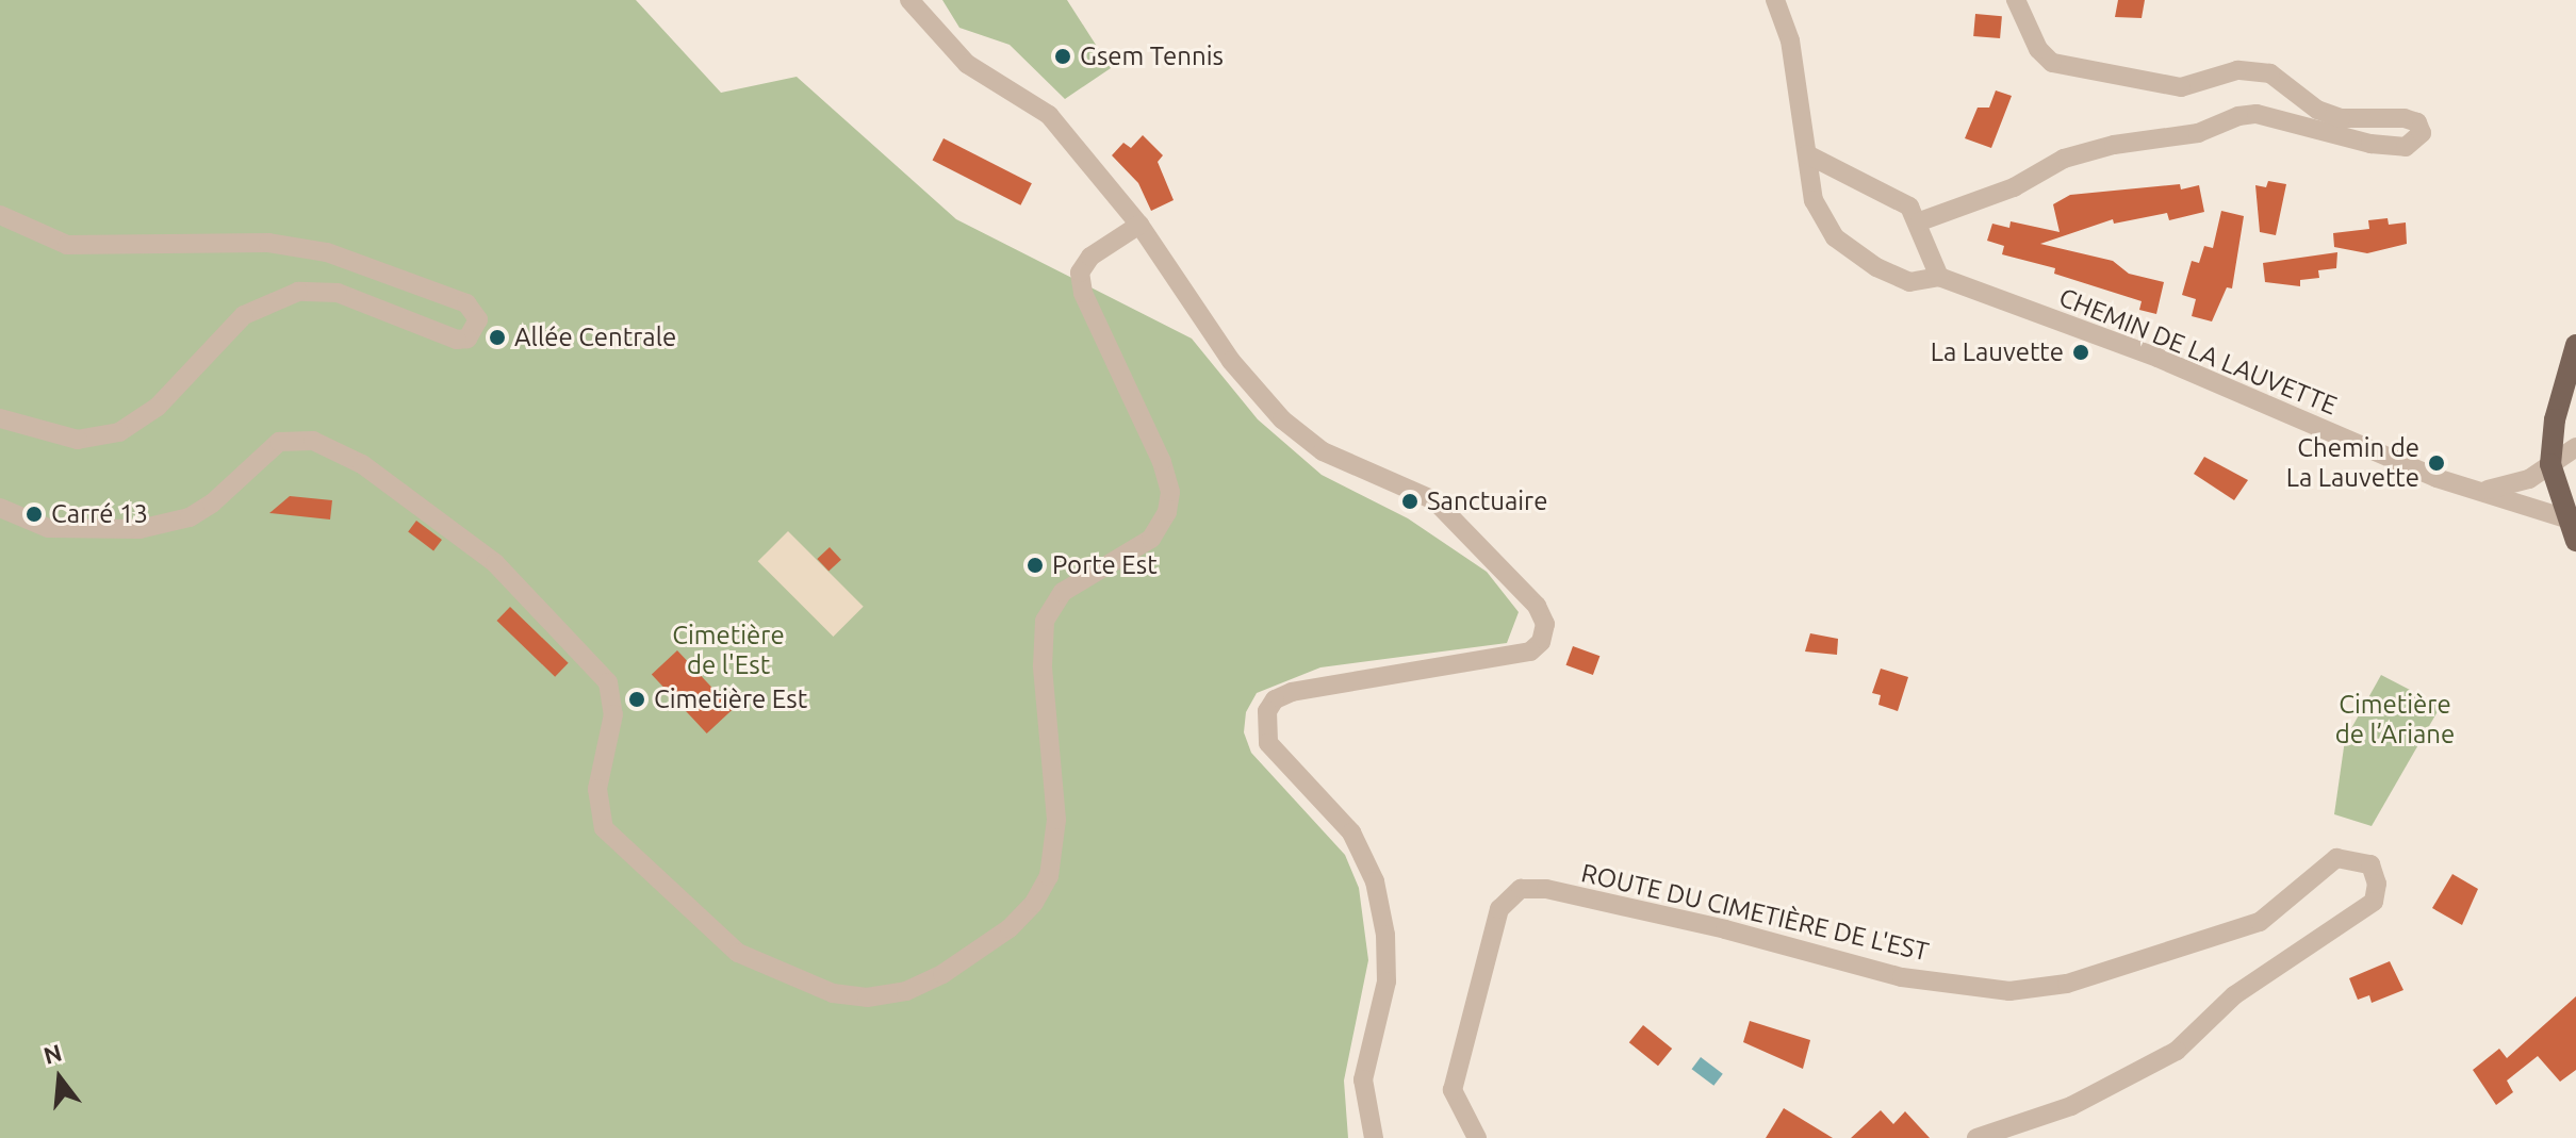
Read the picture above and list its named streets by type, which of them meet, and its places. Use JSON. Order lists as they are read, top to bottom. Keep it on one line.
{"streets":{"street":["CHEMIN DE LA LAUVETTE","ROUTE DU CIMETIÈRE DE L'EST"]},"parks":["Cimetière de l'Est","Cimetière de l’Ariane"],"places":["Gsem Tennis","Allée Centrale","La Lauvette","Chemin de La Lauvette","Sanctuaire","Carré 13","Porte Est","Cimetière Est"],"north":"top"}
